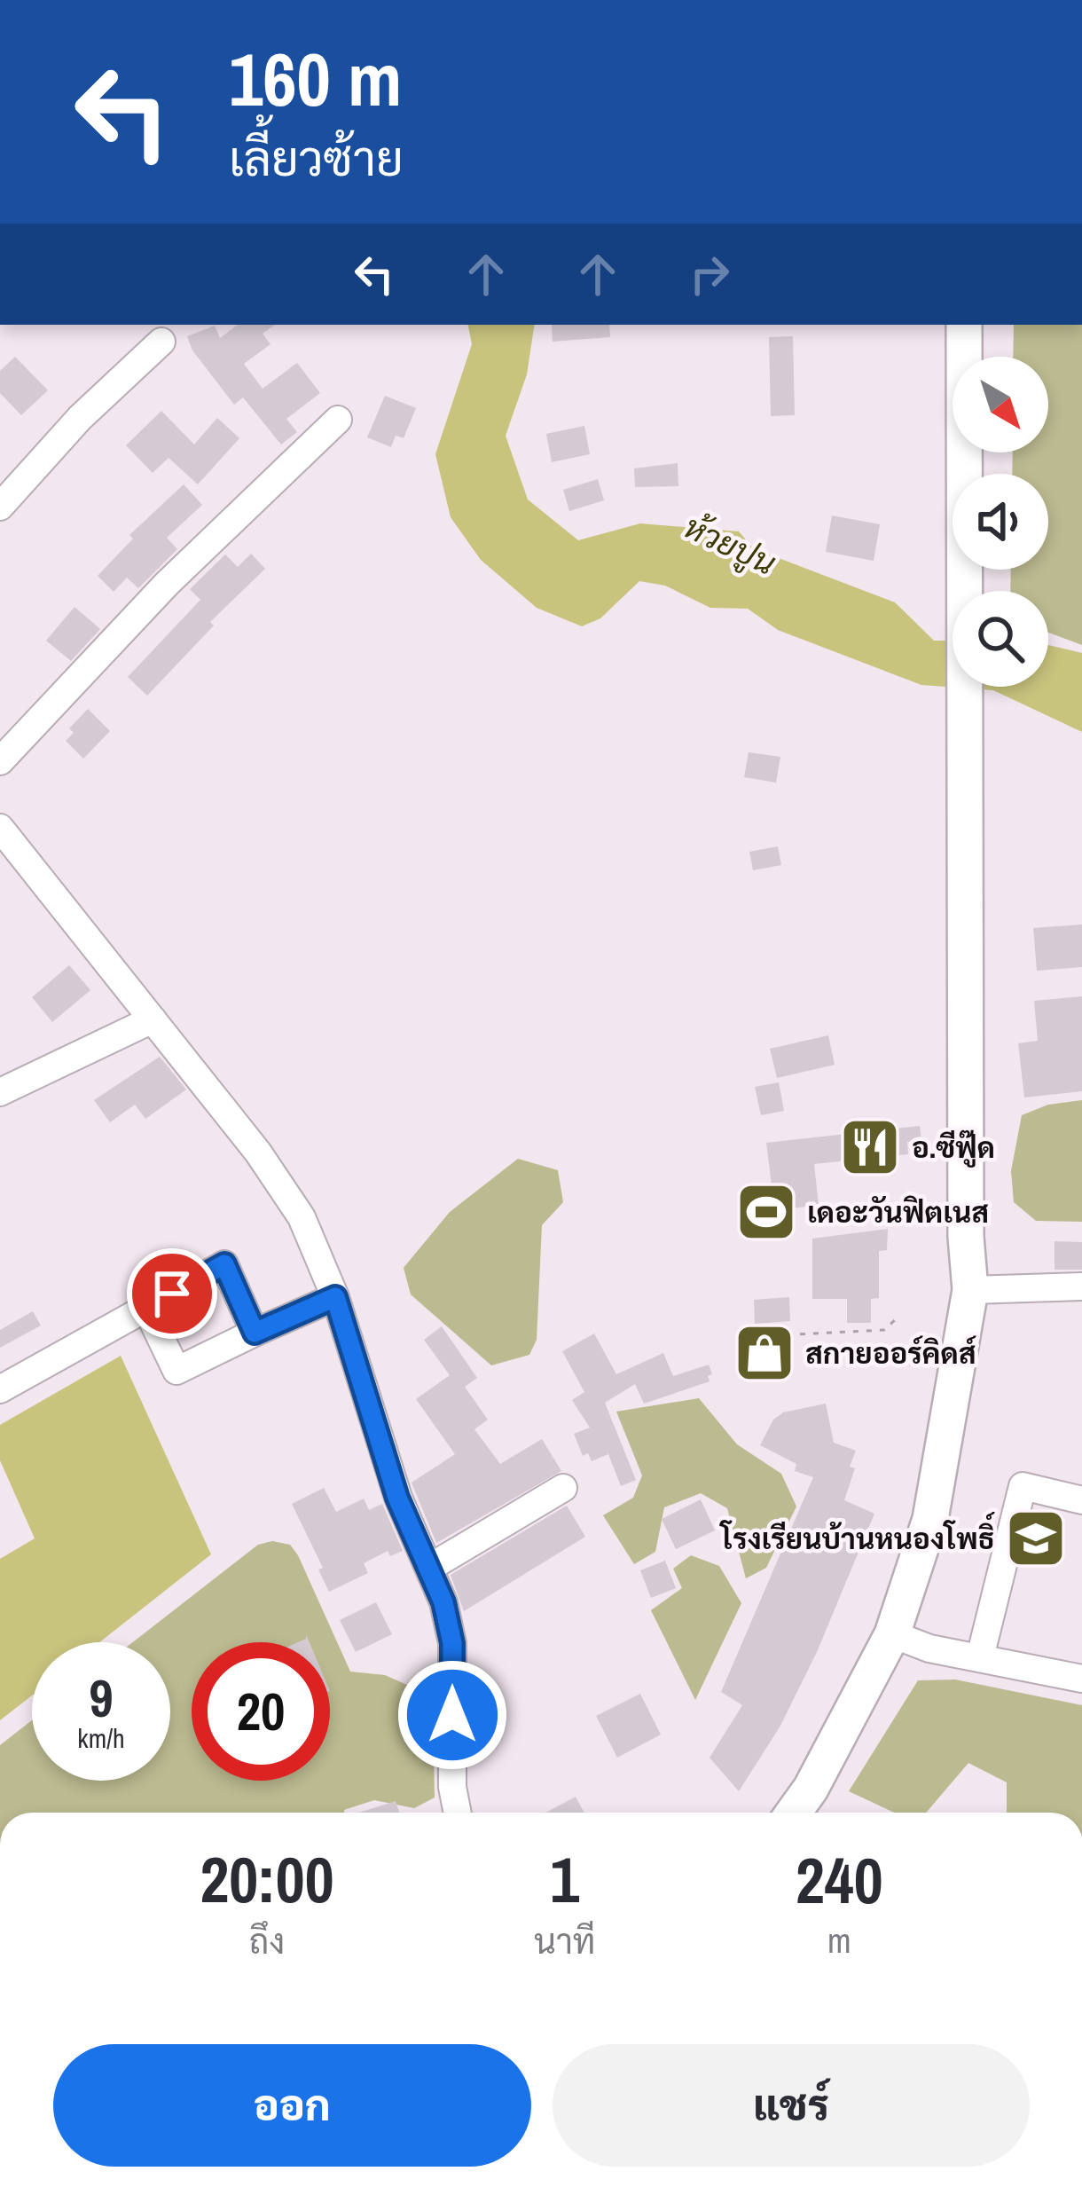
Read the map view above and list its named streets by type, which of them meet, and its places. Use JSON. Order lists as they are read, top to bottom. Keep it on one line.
{"water":["ห้วยปูน"],"places":{"restaurant":["อ.ซีฟู๊ด"],"sports":["เดอะวันฟิตเนส"],"shop":["สกายออร์คิดส์"],"school or university":["โรงเรียนบ้านหนองโพธิ์"]},"north":"bottom right","page":{"turn":["160 m","เลี้ยวซ้าย"],"speed":"9 km/h","limit":"20","eta":["20:00","ถึง","1","นาที","240","m"],"buttons":["ออก","แชร์"]}}
